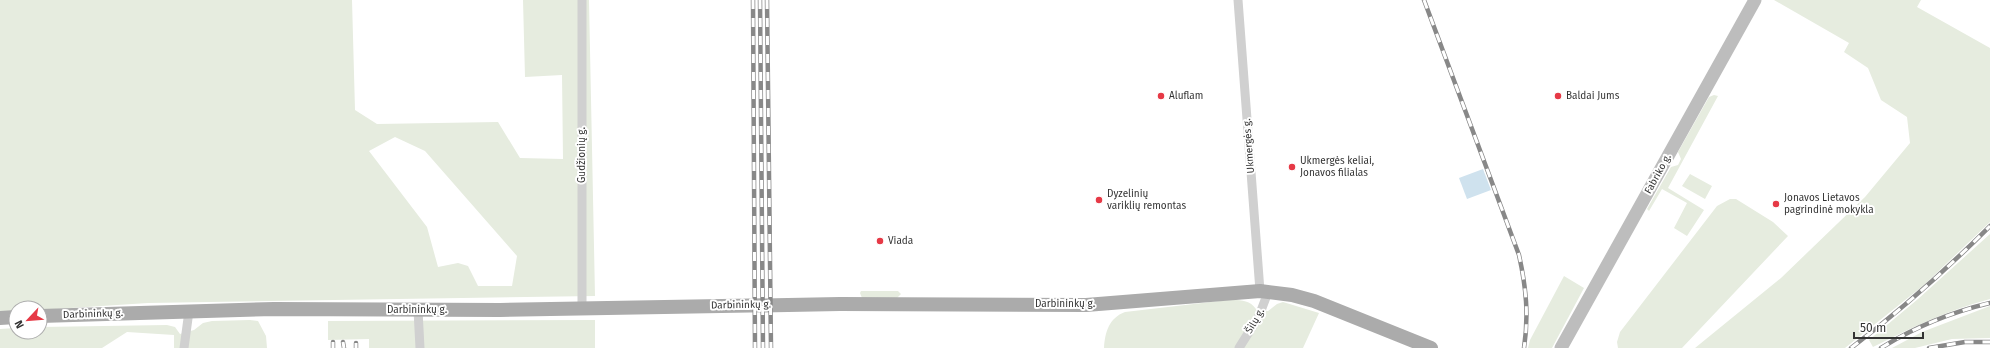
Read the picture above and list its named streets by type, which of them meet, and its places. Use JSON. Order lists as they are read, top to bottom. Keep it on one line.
{"streets":{"main road":["Darbininkų g."],"street":["Ukmergės g.","Gudžionių g.","Fabriko g.","Šilų g."]},"crossings":[["Ukmergės g.","Darbininkų g."],["Ukmergės g.","Šilų g."],["Gudžionių g.","Darbininkų g."],["Darbininkų g.","Šilų g."]],"places":["Aluflam","Baldai Jums","Ukmergės keliai, Jonavos filialas","Dyzelinių variklių remontas","Jonavos Lietavos pagrindinė mokykla","Viada"],"scale_bar":"50 m","north":"bottom left"}
